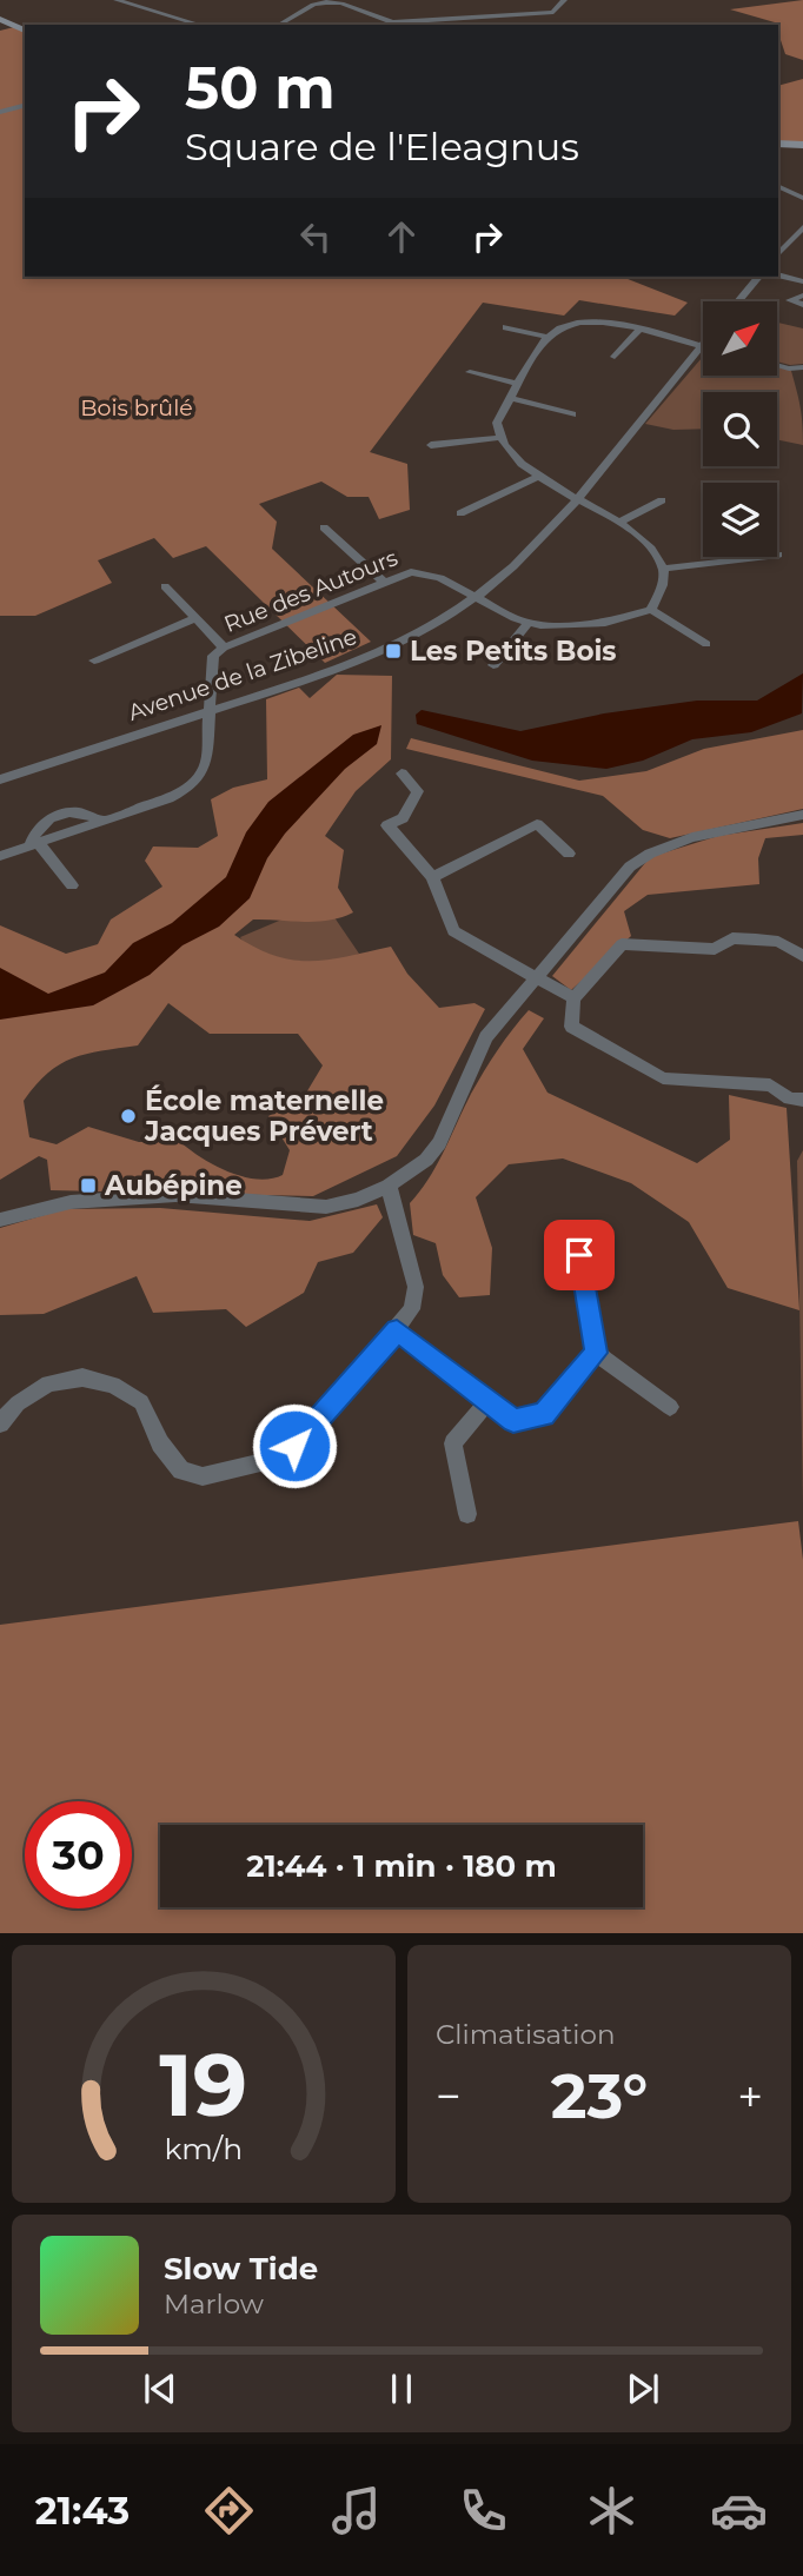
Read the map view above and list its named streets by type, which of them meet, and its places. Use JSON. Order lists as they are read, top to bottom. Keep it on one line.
{"streets":{"street":["Rue des Autours","Avenue de la Zibeline"]},"crossings":[["Rue des Autours","Avenue de la Zibeline"]],"parks":["Bois brûlé"],"places":{"transit":["Les Petits Bois","Aubépine"],"other":["École maternelle Jacques Prévert"]},"north":"top right","page":{"turn":["50 m","Square de l'Eleagnus"],"limit":"30","trip":"21:44 · 1 min · 180 m","tile":"Climatisation","heat":["−","23°","+"],"song":["Slow Tide","Marlow"],"tabs":"21:43","gauge":["19","km/h"]}}
